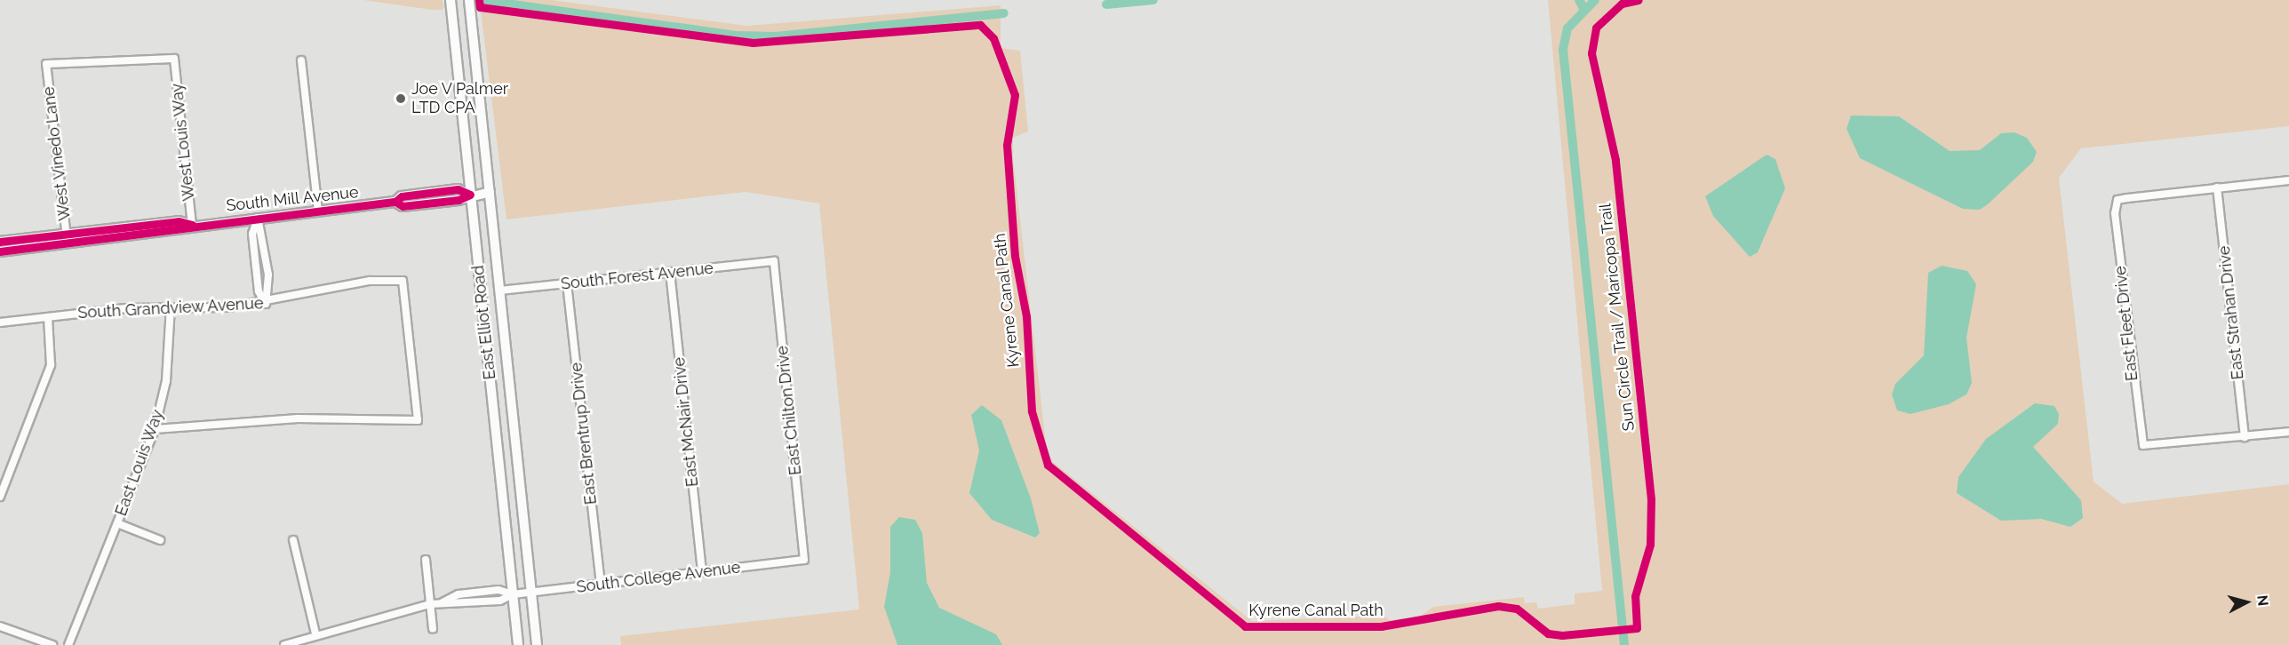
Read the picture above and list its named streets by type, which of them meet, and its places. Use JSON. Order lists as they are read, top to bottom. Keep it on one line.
{"streets":{"main road":["South Mill Avenue","East Elliot Road"],"street":["West Louis Way","West Vinedo Lane","South Forest Avenue","South Grandview Avenue","East Strahan Drive","East Fleet Drive","East Chilton Drive","East McNair Drive","East Brentrup Drive","East Louis Way","South College Avenue"],"cycle path":["Kyrene Canal Path"]},"crossings":[["West Louis Way","West Vinedo Lane"],["West Louis Way","South Mill Avenue"],["West Vinedo Lane","South Mill Avenue"],["South Mill Avenue","East Elliot Road"],["South Forest Avenue","East Elliot Road"],["South Forest Avenue","East Chilton Drive"],["South Forest Avenue","East McNair Drive"],["South Forest Avenue","East Brentrup Drive"],["South Grandview Avenue","East Louis Way"],["East Strahan Drive","East Fleet Drive"],["East Elliot Road","South College Avenue"],["East Chilton Drive","South College Avenue"],["East McNair Drive","South College Avenue"],["East Brentrup Drive","South College Avenue"]],"places":["Joe V Palmer LTD CPA"],"north":"right"}
